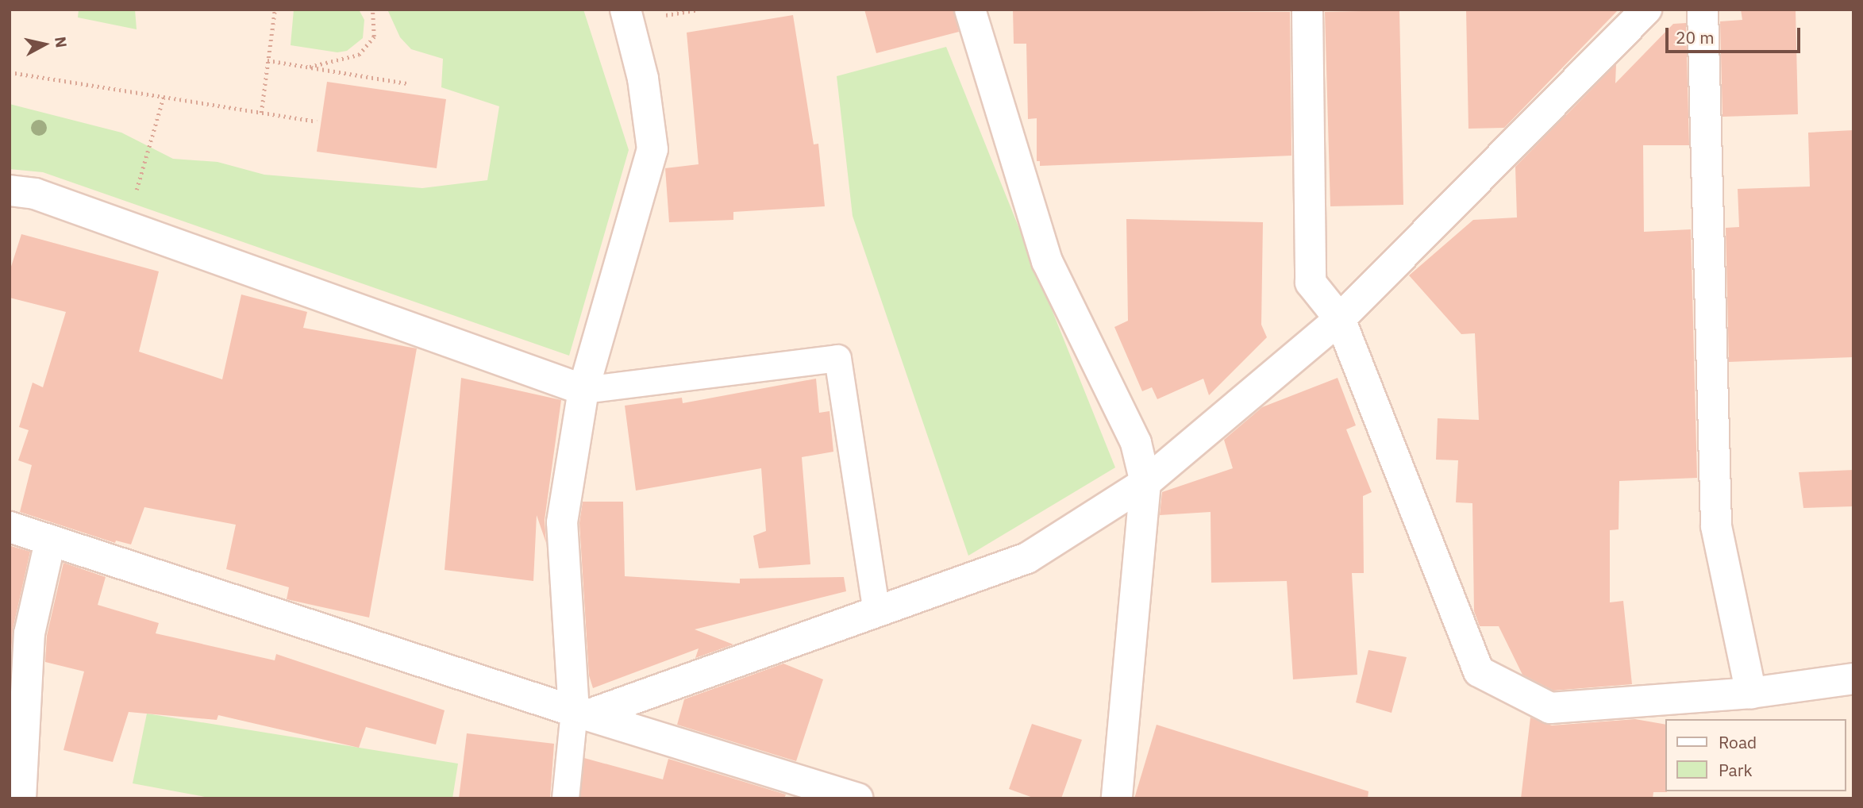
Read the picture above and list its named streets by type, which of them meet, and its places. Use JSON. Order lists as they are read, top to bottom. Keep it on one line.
{"legend":["Road","Park"],"scale_bar":"20 m","north":"right"}
